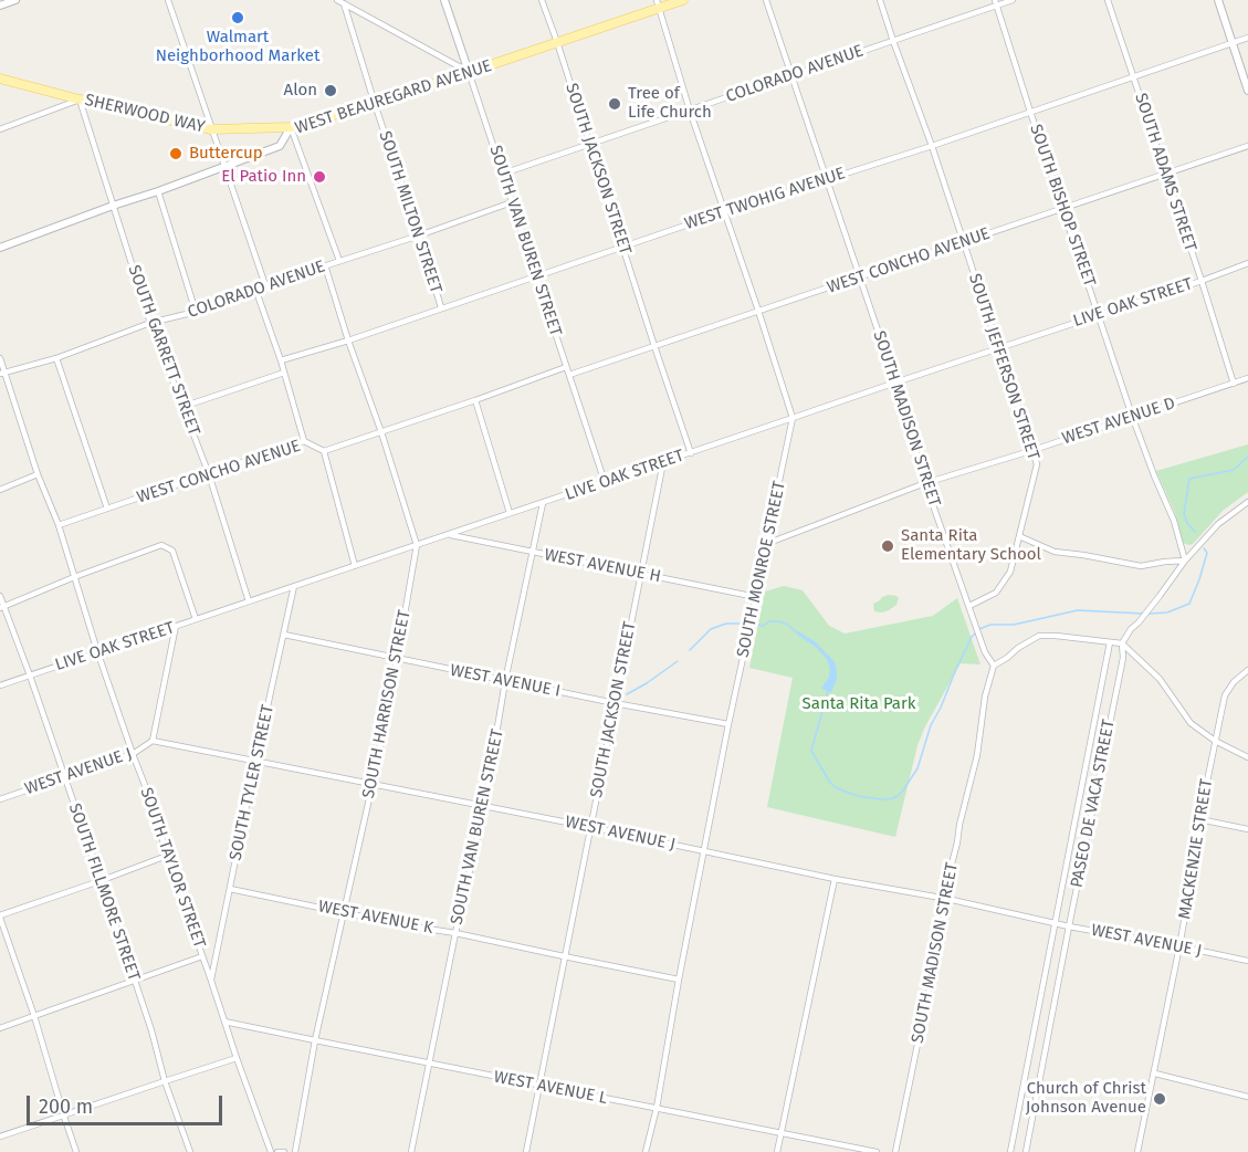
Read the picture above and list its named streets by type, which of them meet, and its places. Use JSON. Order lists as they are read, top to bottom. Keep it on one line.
{"streets":{"main road":["WEST BEAUREGARD AVENUE","SHERWOOD WAY"],"street":["COLORADO AVENUE","SOUTH JACKSON STREET","SOUTH ADAMS STREET","WEST TWOHIG AVENUE","SOUTH BISHOP STREET","SOUTH MILTON STREET","SOUTH VAN BUREN STREET","WEST CONCHO AVENUE","LIVE OAK STREET","SOUTH GARRETT STREET","SOUTH JEFFERSON STREET","SOUTH MADISON STREET","WEST AVENUE D","WEST AVENUE H","SOUTH MONROE STREET","WEST AVENUE I","SOUTH HARRISON STREET","WEST AVENUE J","SOUTH TYLER STREET","PASEO DE VACA STREET","MACKENZIE STREET","SOUTH TAYLOR STREET","SOUTH FILLMORE STREET","WEST AVENUE K","WEST AVENUE L"]},"crossings":[["COLORADO AVENUE","SOUTH JACKSON STREET"],["COLORADO AVENUE","SOUTH BISHOP STREET"],["COLORADO AVENUE","SOUTH MILTON STREET"],["COLORADO AVENUE","SOUTH VAN BUREN STREET"],["COLORADO AVENUE","SOUTH GARRETT STREET"],["COLORADO AVENUE","SOUTH JEFFERSON STREET"],["COLORADO AVENUE","SOUTH MADISON STREET"],["COLORADO AVENUE","SOUTH MONROE STREET"],["COLORADO AVENUE","SOUTH HARRISON STREET"],["COLORADO AVENUE","SOUTH TAYLOR STREET"],["WEST BEAUREGARD AVENUE","SHERWOOD WAY"],["WEST BEAUREGARD AVENUE","SOUTH JACKSON STREET"],["WEST BEAUREGARD AVENUE","SOUTH MILTON STREET"],["WEST BEAUREGARD AVENUE","SOUTH VAN BUREN STREET"],["WEST BEAUREGARD AVENUE","SOUTH GARRETT STREET"],["WEST BEAUREGARD AVENUE","SOUTH MONROE STREET"],["SHERWOOD WAY","SOUTH GARRETT STREET"],["SOUTH JACKSON STREET","WEST TWOHIG AVENUE"],["SOUTH JACKSON STREET","WEST CONCHO AVENUE"],["SOUTH JACKSON STREET","LIVE OAK STREET"],["SOUTH JACKSON STREET","WEST AVENUE H"],["SOUTH JACKSON STREET","WEST AVENUE I"],["SOUTH JACKSON STREET","WEST AVENUE J"],["SOUTH JACKSON STREET","WEST AVENUE K"],["SOUTH JACKSON STREET","WEST AVENUE L"],["SOUTH ADAMS STREET","WEST TWOHIG AVENUE"],["SOUTH ADAMS STREET","WEST CONCHO AVENUE"],["SOUTH ADAMS STREET","LIVE OAK STREET"],["SOUTH ADAMS STREET","WEST AVENUE D"],["WEST TWOHIG AVENUE","SOUTH BISHOP STREET"],["WEST TWOHIG AVENUE","SOUTH MILTON STREET"],["WEST TWOHIG AVENUE","SOUTH VAN BUREN STREET"],["WEST TWOHIG AVENUE","SOUTH JEFFERSON STREET"],["WEST TWOHIG AVENUE","SOUTH MADISON STREET"],["WEST TWOHIG AVENUE","SOUTH MONROE STREET"],["WEST TWOHIG AVENUE","SOUTH HARRISON STREET"],["SOUTH BISHOP STREET","WEST CONCHO AVENUE"],["SOUTH BISHOP STREET","LIVE OAK STREET"],["SOUTH BISHOP STREET","WEST AVENUE D"],["SOUTH VAN BUREN STREET","WEST CONCHO AVENUE"],["SOUTH VAN BUREN STREET","LIVE OAK STREET"],["SOUTH VAN BUREN STREET","WEST AVENUE H"],["SOUTH VAN BUREN STREET","WEST AVENUE I"],["SOUTH VAN BUREN STREET","WEST AVENUE J"],["SOUTH VAN BUREN STREET","WEST AVENUE K"],["SOUTH VAN BUREN STREET","WEST AVENUE L"],["WEST CONCHO AVENUE","SOUTH GARRETT STREET"],["WEST CONCHO AVENUE","SOUTH JEFFERSON STREET"],["WEST CONCHO AVENUE","SOUTH MADISON STREET"],["WEST CONCHO AVENUE","SOUTH MONROE STREET"],["WEST CONCHO AVENUE","SOUTH HARRISON STREET"],["WEST CONCHO AVENUE","SOUTH TAYLOR STREET"],["LIVE OAK STREET","SOUTH GARRETT STREET"],["LIVE OAK STREET","SOUTH JEFFERSON STREET"],["LIVE OAK STREET","SOUTH MADISON STREET"],["LIVE OAK STREET","WEST AVENUE H"],["LIVE OAK STREET","SOUTH MONROE STREET"],["LIVE OAK STREET","SOUTH HARRISON STREET"],["LIVE OAK STREET","SOUTH TYLER STREET"],["LIVE OAK STREET","SOUTH TAYLOR STREET"],["LIVE OAK STREET","SOUTH FILLMORE STREET"],["SOUTH JEFFERSON STREET","SOUTH MADISON STREET"],["SOUTH JEFFERSON STREET","WEST AVENUE D"],["SOUTH MADISON STREET","WEST AVENUE D"],["SOUTH MADISON STREET","WEST AVENUE J"],["WEST AVENUE D","SOUTH MONROE STREET"],["WEST AVENUE H","SOUTH MONROE STREET"],["SOUTH MONROE STREET","WEST AVENUE I"],["SOUTH MONROE STREET","WEST AVENUE J"],["SOUTH MONROE STREET","WEST AVENUE K"],["SOUTH MONROE STREET","WEST AVENUE L"],["WEST AVENUE I","SOUTH HARRISON STREET"],["WEST AVENUE I","SOUTH TYLER STREET"],["SOUTH HARRISON STREET","WEST AVENUE J"],["SOUTH HARRISON STREET","WEST AVENUE K"],["SOUTH HARRISON STREET","WEST AVENUE L"],["WEST AVENUE J","SOUTH TYLER STREET"],["WEST AVENUE J","PASEO DE VACA STREET"],["WEST AVENUE J","MACKENZIE STREET"],["WEST AVENUE J","SOUTH TAYLOR STREET"],["WEST AVENUE J","SOUTH FILLMORE STREET"],["SOUTH TYLER STREET","SOUTH TAYLOR STREET"],["SOUTH TYLER STREET","WEST AVENUE K"],["SOUTH TAYLOR STREET","WEST AVENUE L"]],"parks":["Santa Rita Park"],"places":["Walmart Neighborhood Market","Alon","Tree of Life Church","Buttercup","El Patio Inn","Santa Rita Elementary School","Church of Christ Johnson Avenue"],"scale_bar":"200 m"}
